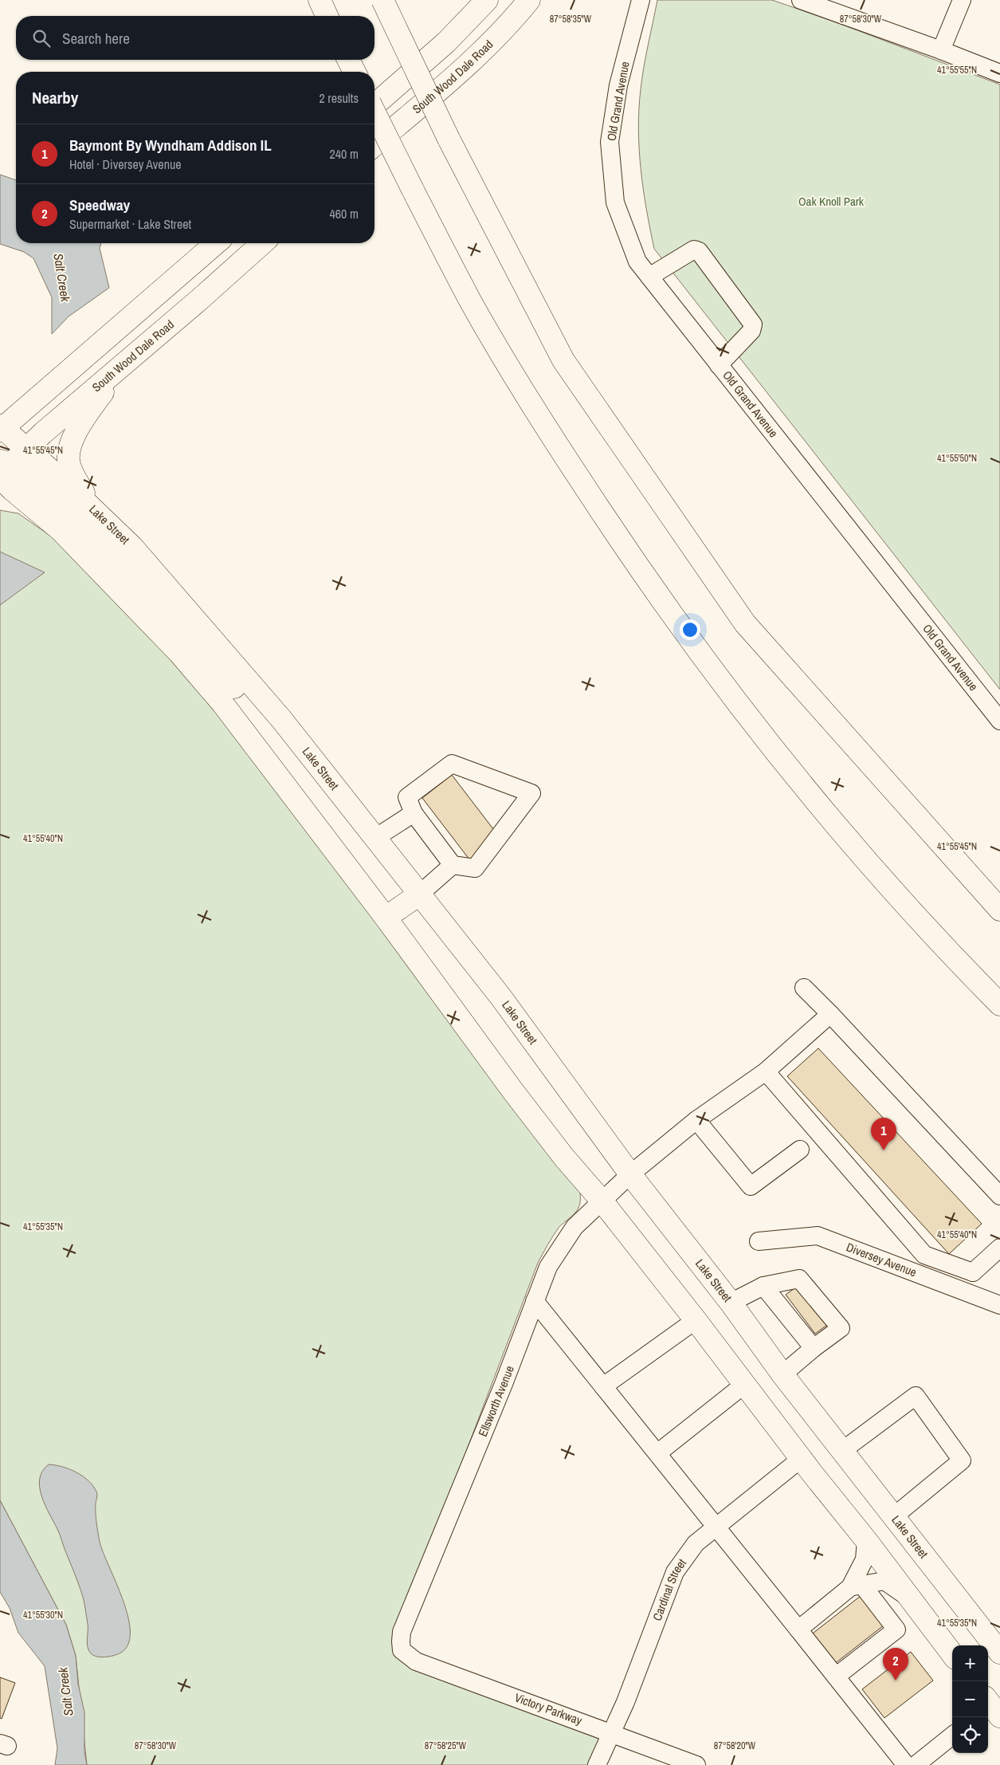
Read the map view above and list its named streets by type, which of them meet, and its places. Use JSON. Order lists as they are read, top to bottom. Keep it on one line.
{"streets":{"main road":["South Wood Dale Road","Lake Street"],"street":["Old Grand Avenue","Diversey Avenue","Ellsworth Avenue","Cardinal Street","Victory Parkway"]},"crossings":[["South Wood Dale Road","Lake Street"],["Lake Street","Ellsworth Avenue"],["Lake Street","Cardinal Street"],["Ellsworth Avenue","Victory Parkway"],["Cardinal Street","Victory Parkway"]],"water":["Salt Creek"],"parks":["Oak Knoll Park"],"page":{"search":"Search here","heading":["Nearby","2 results"],"list":[{"mark":"1","name":"Baymont By Wyndham Addison IL","note":"Hotel · Diversey Avenue","value":"240 m"},{"mark":"2","name":"Speedway","note":"Supermarket · Lake Street","value":"460 m"}],"pins":["1","2"],"map_buttons":["+","−"]},"coordinates":["87°58'35\"W","87°58'30\"W","41°55'55\"N","41°55'45\"N","41°55'50\"N","41°55'40\"N","41°55'35\"N","41°55'30\"N","87°58'25\"W","87°58'20\"W"]}
